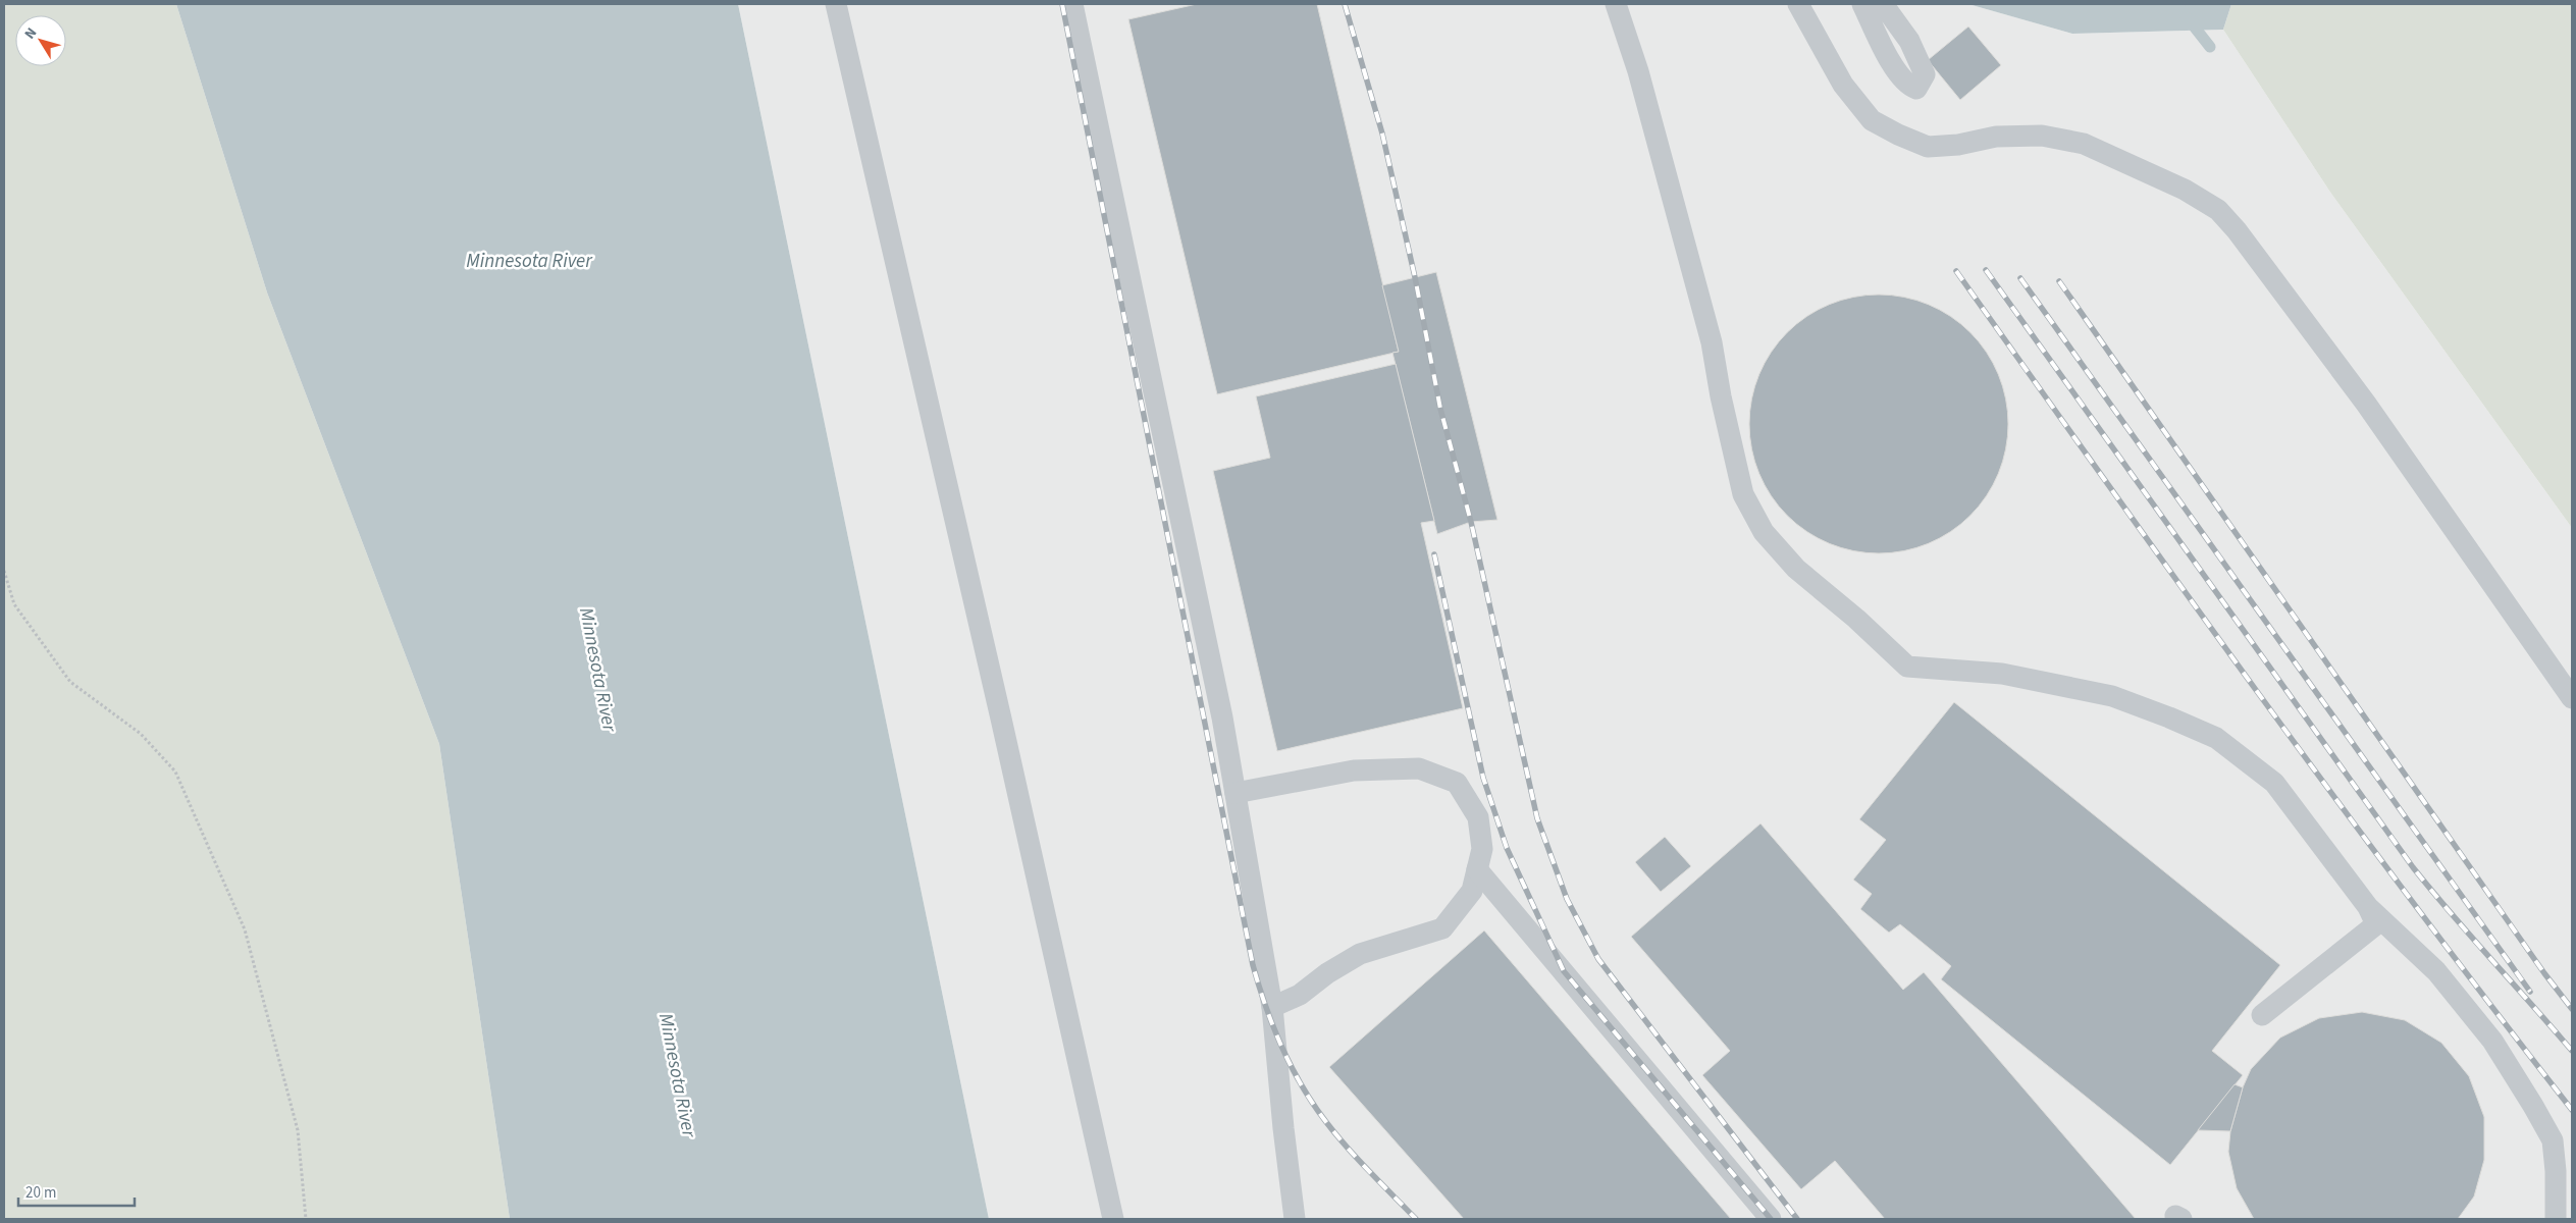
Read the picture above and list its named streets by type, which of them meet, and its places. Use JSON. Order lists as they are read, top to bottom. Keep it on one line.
{"water":["Minnesota River"],"scale_bar":"20 m","north":"top left"}
